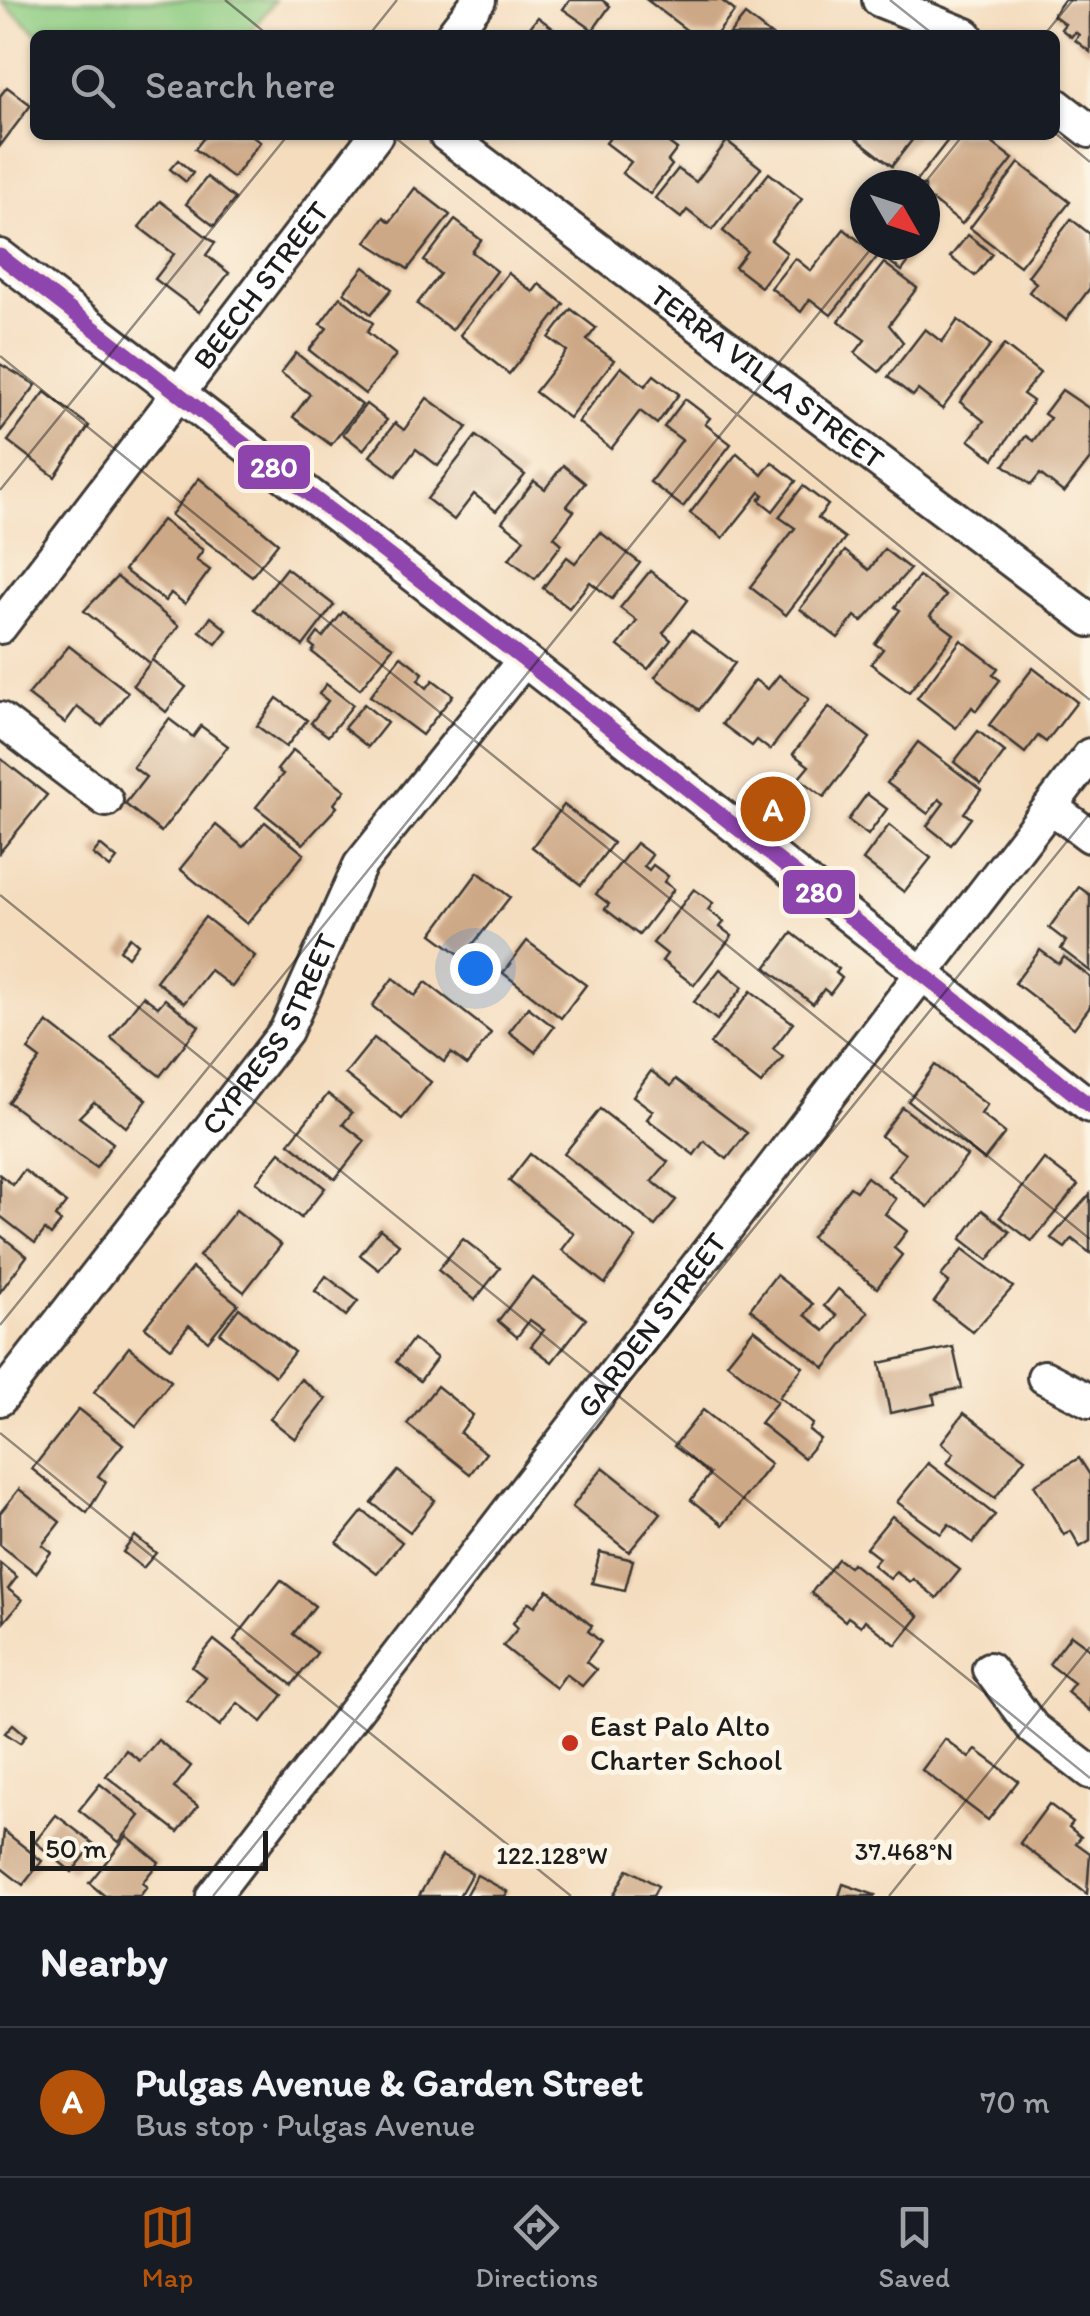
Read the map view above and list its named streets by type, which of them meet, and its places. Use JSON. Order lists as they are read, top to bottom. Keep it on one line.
{"streets":{"street":["BEECH STREET","TERRA VILLA STREET","CYPRESS STREET","GARDEN STREET"]},"places":["East Palo Alto Charter School"],"lines":["transit line 280"],"scale_bar":"50 m","north":"bottom right","page":{"search":"Search here","pins":"A","scale":"50 m","heading":"Nearby","list":[{"mark":"A","name":"Pulgas Avenue & Garden Street","note":"Bus stop · Pulgas Avenue","value":"70 m"}],"nav":["Map","Directions","Saved"]},"coordinates":["37.468°N","122.128°W"]}
